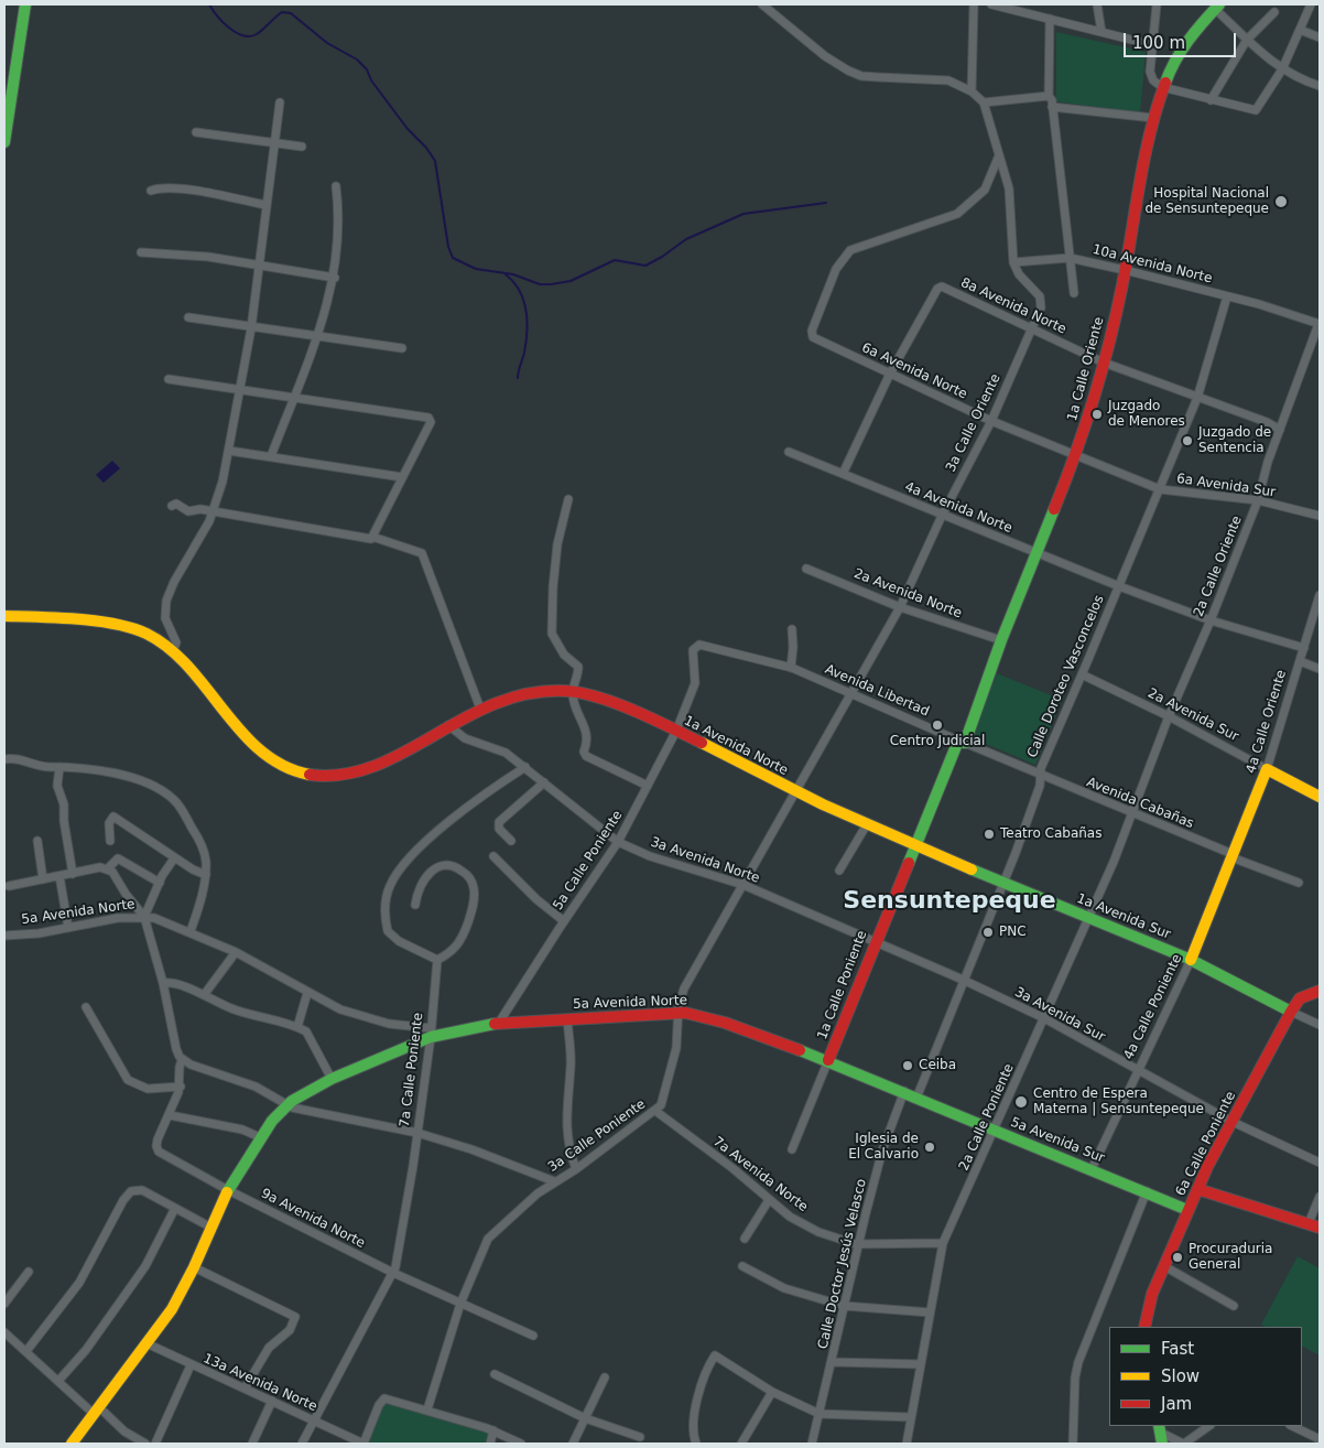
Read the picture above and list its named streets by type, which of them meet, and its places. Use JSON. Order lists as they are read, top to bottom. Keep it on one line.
{"streets":{"street":["10a Avenida Norte","8a Avenida Norte","1a Calle Oriente","6a Avenida Norte","3a Calle Oriente","6a Avenida Sur","4a Avenida Norte","2a Calle Oriente","2a Avenida Norte","Calle Doroteo Vasconcelos","Avenida Libertad","2a Avenida Sur","4a Calle Oriente","1a Avenida Norte","Avenida Cabañas","5a Calle Poniente","3a Avenida Norte","5a Avenida Norte","1a Avenida Sur","1a Calle Poniente","4a Calle Poniente","3a Avenida Sur","7a Calle Poniente","2a Calle Poniente","3a Calle Poniente","5a Avenida Sur","6a Calle Poniente","7a Avenida Norte","9a Avenida Norte","Calle Doctor Jesús Velasco","13a Avenida Norte"]},"crossings":[["10a Avenida Norte","1a Calle Oriente"],["10a Avenida Norte","3a Calle Oriente"],["10a Avenida Norte","2a Calle Oriente"],["10a Avenida Norte","Calle Doroteo Vasconcelos"],["8a Avenida Norte","1a Calle Oriente"],["8a Avenida Norte","6a Avenida Norte"],["8a Avenida Norte","3a Calle Oriente"],["8a Avenida Norte","2a Calle Oriente"],["8a Avenida Norte","Calle Doroteo Vasconcelos"],["1a Calle Oriente","6a Avenida Norte"],["1a Calle Oriente","4a Avenida Norte"],["1a Calle Oriente","2a Avenida Norte"],["1a Calle Oriente","Avenida Libertad"],["1a Calle Oriente","1a Calle Poniente"],["6a Avenida Norte","3a Calle Oriente"],["6a Avenida Norte","6a Avenida Sur"],["6a Avenida Norte","Calle Doroteo Vasconcelos"],["3a Calle Oriente","4a Avenida Norte"],["3a Calle Oriente","2a Avenida Norte"],["3a Calle Oriente","Avenida Libertad"],["3a Calle Oriente","3a Calle Poniente"],["6a Avenida Sur","2a Calle Oriente"],["6a Avenida Sur","Calle Doroteo Vasconcelos"],["4a Avenida Norte","2a Calle Oriente"],["4a Avenida Norte","Calle Doroteo Vasconcelos"],["4a Avenida Norte","4a Calle Oriente"],["2a Calle Oriente","2a Avenida Sur"],["2a Calle Oriente","Avenida Cabañas"],["2a Calle Oriente","2a Calle Poniente"],["Calle Doroteo Vasconcelos","Avenida Libertad"],["Calle Doroteo Vasconcelos","2a Avenida Sur"],["Calle Doroteo Vasconcelos","1a Avenida Norte"],["Calle Doroteo Vasconcelos","Avenida Cabañas"],["Calle Doroteo Vasconcelos","3a Avenida Norte"],["Calle Doroteo Vasconcelos","5a Avenida Norte"],["Calle Doroteo Vasconcelos","1a Avenida Sur"],["Calle Doroteo Vasconcelos","3a Avenida Sur"],["Calle Doroteo Vasconcelos","5a Avenida Sur"],["Avenida Libertad","Avenida Cabañas"],["Avenida Libertad","5a Calle Poniente"],["Avenida Libertad","1a Calle Poniente"],["Avenida Libertad","3a Calle Poniente"],["2a Avenida Sur","4a Calle Oriente"],["4a Calle Oriente","Avenida Cabañas"],["4a Calle Oriente","4a Calle Poniente"],["1a Avenida Norte","5a Calle Poniente"],["1a Avenida Norte","1a Avenida Sur"],["1a Avenida Norte","1a Calle Poniente"],["1a Avenida Norte","3a Calle Poniente"],["Avenida Cabañas","4a Calle Poniente"],["Avenida Cabañas","2a Calle Poniente"],["5a Calle Poniente","3a Avenida Norte"],["5a Calle Poniente","5a Avenida Norte"],["3a Avenida Norte","1a Calle Poniente"],["3a Avenida Norte","3a Avenida Sur"],["3a Avenida Norte","3a Calle Poniente"],["5a Avenida Norte","1a Calle Poniente"],["5a Avenida Norte","7a Calle Poniente"],["5a Avenida Norte","3a Calle Poniente"],["5a Avenida Norte","5a Avenida Sur"],["5a Avenida Norte","Calle Doctor Jesús Velasco"],["1a Avenida Sur","4a Calle Poniente"],["1a Avenida Sur","2a Calle Poniente"],["1a Avenida Sur","6a Calle Poniente"],["4a Calle Poniente","3a Avenida Sur"],["4a Calle Poniente","5a Avenida Sur"],["3a Avenida Sur","2a Calle Poniente"],["3a Avenida Sur","6a Calle Poniente"],["7a Calle Poniente","9a Avenida Norte"],["7a Calle Poniente","13a Avenida Norte"],["2a Calle Poniente","5a Avenida Sur"],["2a Calle Poniente","7a Avenida Norte"],["3a Calle Poniente","7a Avenida Norte"],["3a Calle Poniente","9a Avenida Norte"],["5a Avenida Sur","6a Calle Poniente"],["7a Avenida Norte","Calle Doctor Jesús Velasco"]],"districts":["Sensuntepeque"],"places":["Hospital Nacional de Sensuntepeque","Juzgado de Menores","Juzgado de Sentencia","Centro Judicial","Teatro Cabañas","PNC","Ceiba","Centro de Espera Materna | Sensuntepeque","Iglesia de El Calvario","Procuraduria General"],"legend":["Fast","Slow","Jam"],"scale_bar":"100 m"}
